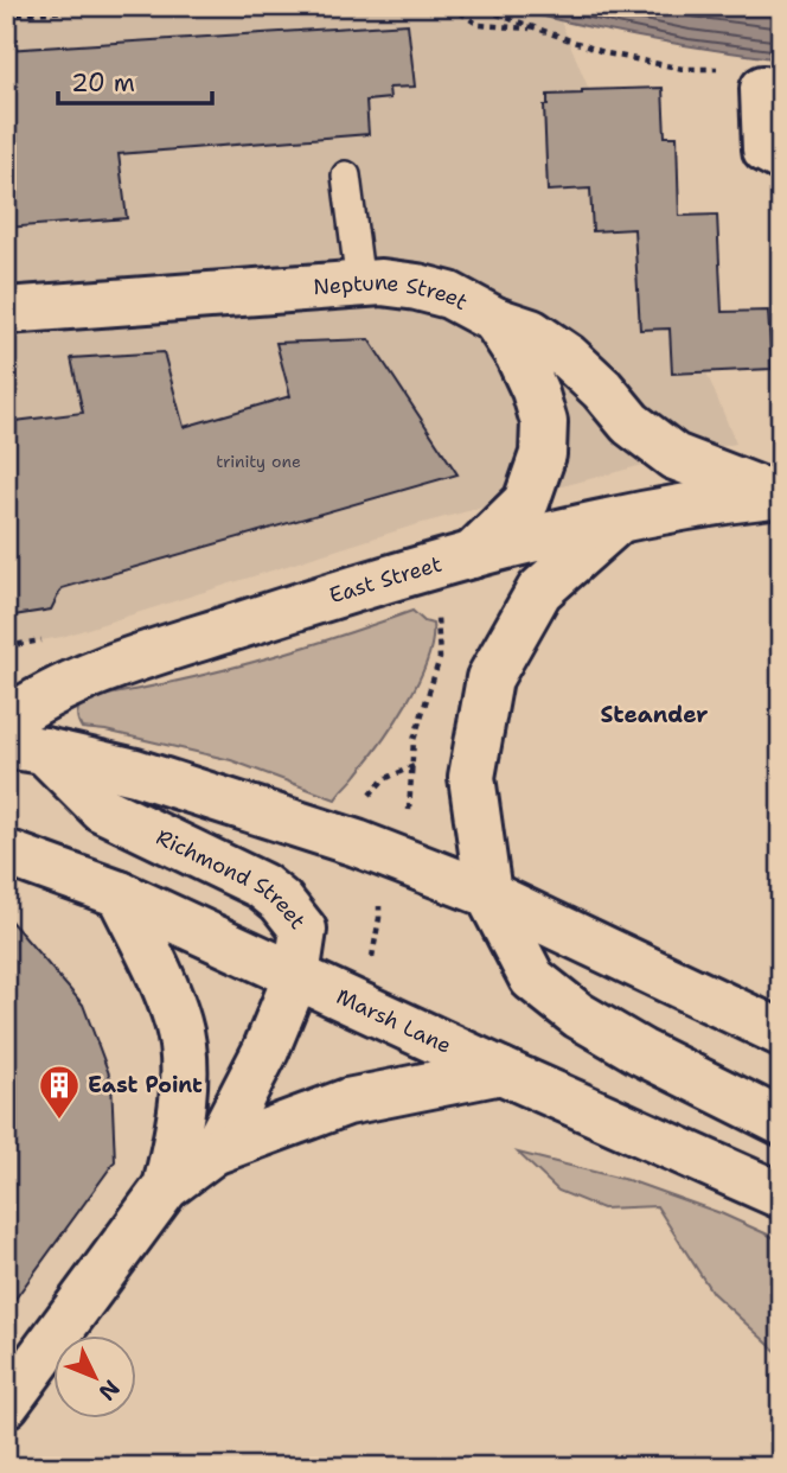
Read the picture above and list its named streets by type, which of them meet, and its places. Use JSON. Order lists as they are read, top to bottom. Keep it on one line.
{"streets":{"main road":["Neptune Street","East Street","Richmond Street","Marsh Lane"]},"crossings":[["Neptune Street","East Street"],["Richmond Street","Marsh Lane"]],"districts":["Steander"],"places":{"building":["East Point"]},"house_numbers":["trinity one"],"scale_bar":"20 m","north":"bottom right"}
